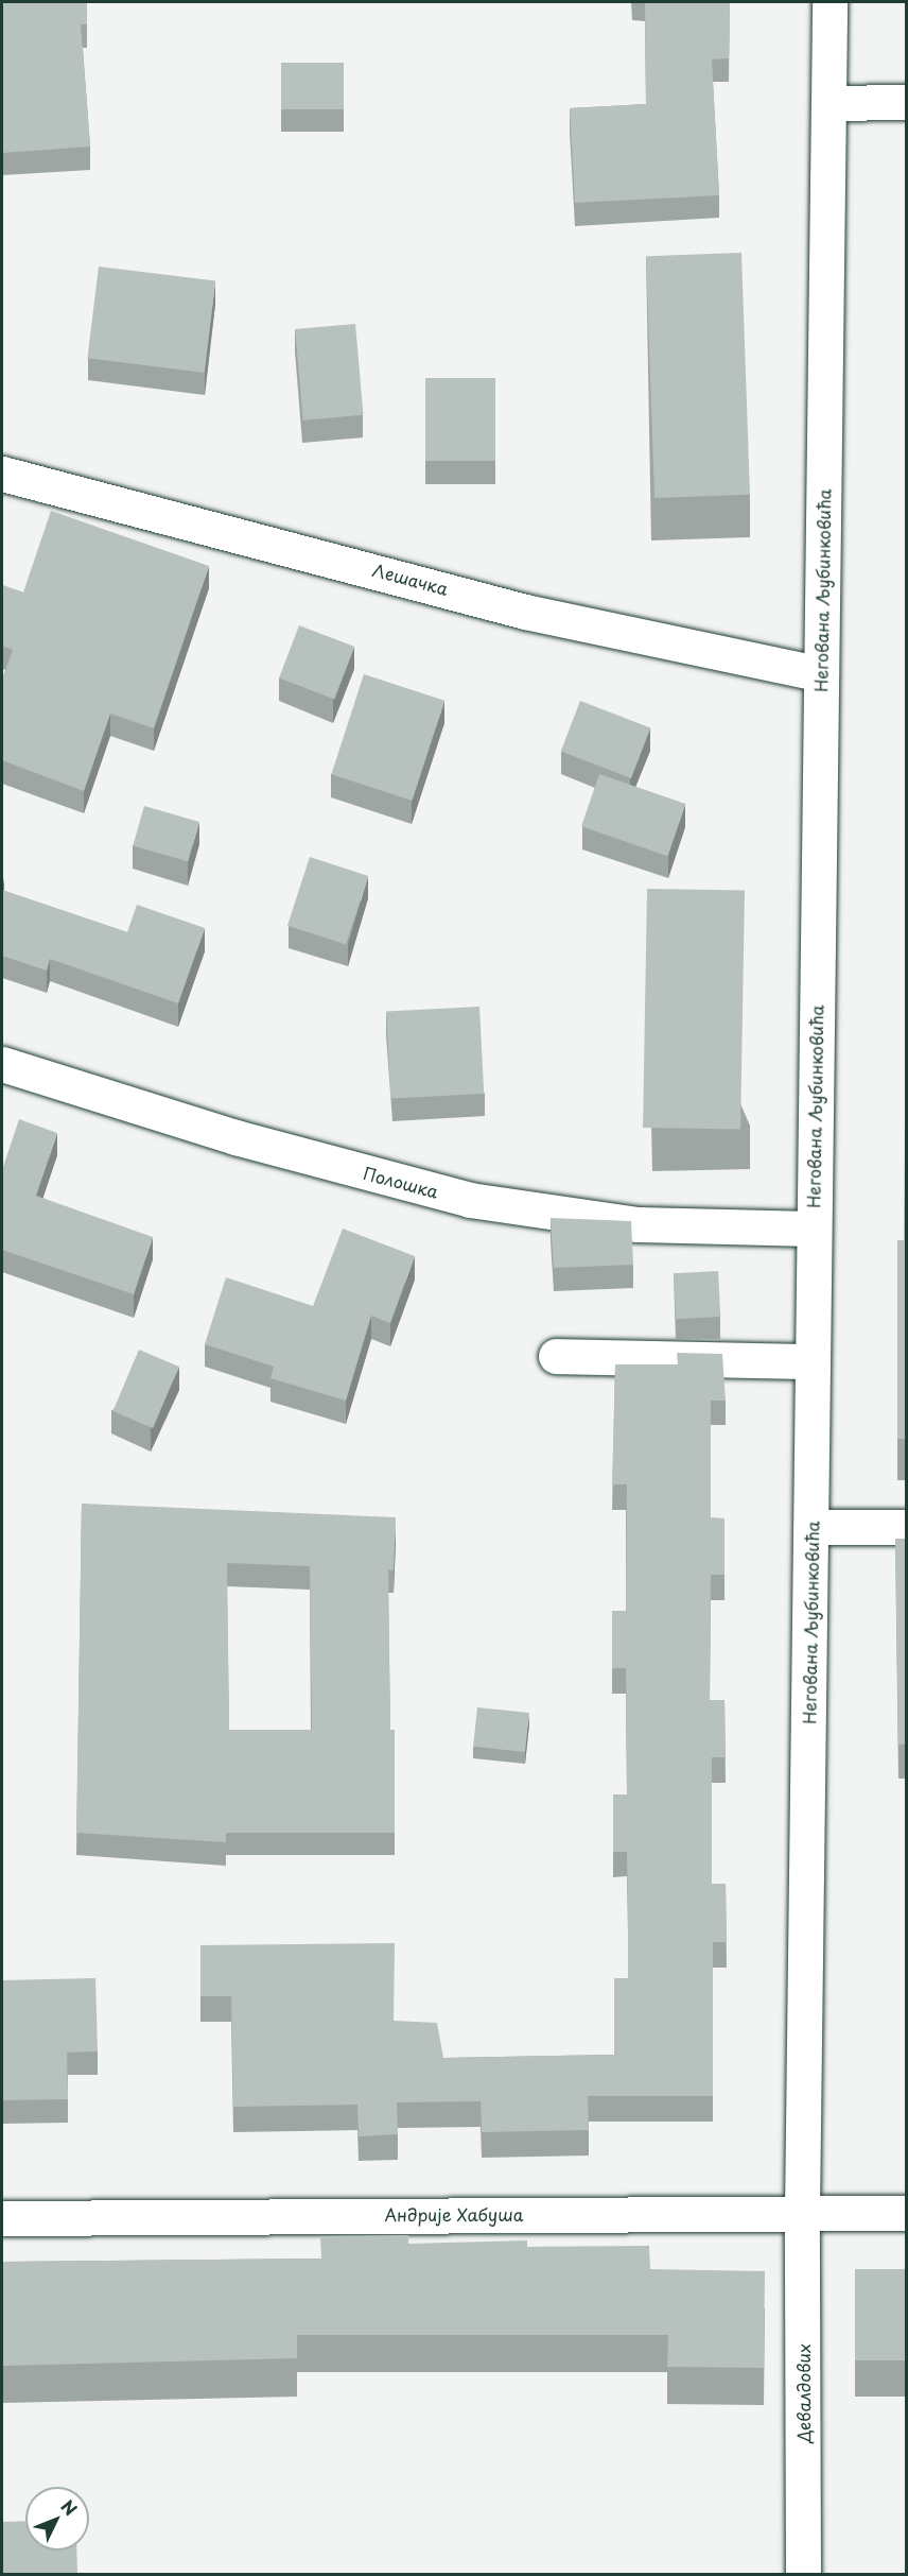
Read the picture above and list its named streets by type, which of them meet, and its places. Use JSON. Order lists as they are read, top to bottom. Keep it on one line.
{"streets":{"street":["Лешачка","Негована Љубинковића","Полошка","Андрије Хабуша","Девалдових"]},"crossings":[["Лешачка","Негована Љубинковића"],["Негована Љубинковића","Полошка"],["Негована Љубинковића","Андрије Хабуша"],["Негована Љубинковића","Девалдових"],["Андрије Хабуша","Девалдових"]],"north":"top right"}
